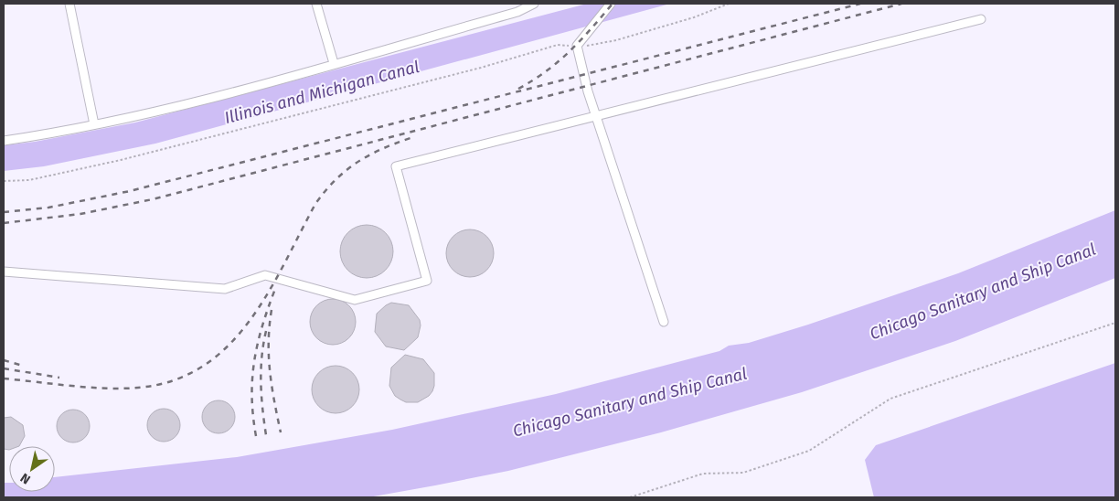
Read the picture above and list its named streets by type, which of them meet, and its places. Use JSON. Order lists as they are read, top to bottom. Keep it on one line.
{"water":["Illinois and Michigan Canal","Chicago Sanitary and Ship Canal"],"north":"bottom left"}
